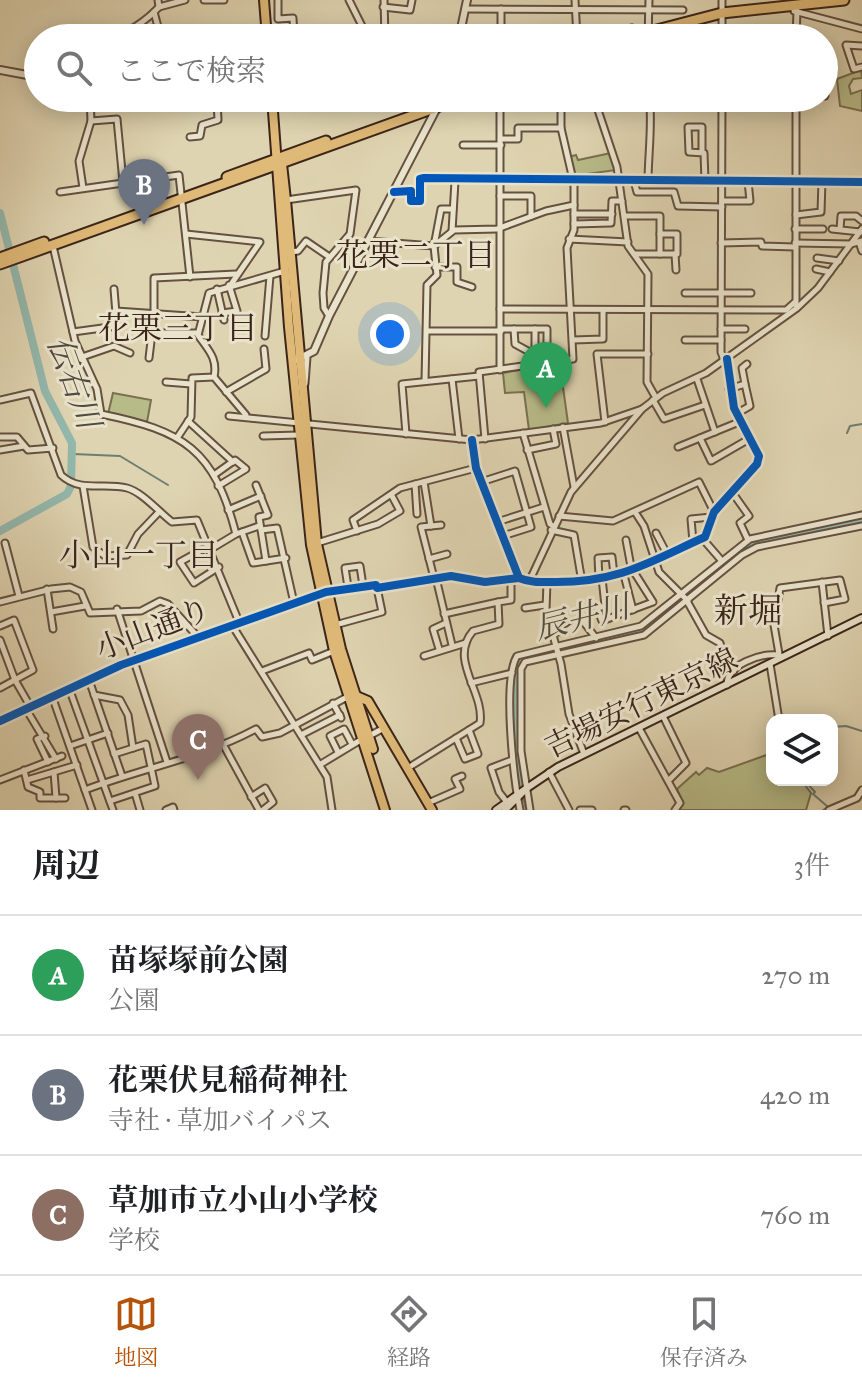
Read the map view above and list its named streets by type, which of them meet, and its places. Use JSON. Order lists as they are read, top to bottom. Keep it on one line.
{"streets":{"street":["小山通り","吉場安行東京線"]},"districts":["花栗二丁目","花栗三丁目","小山一丁目","新堀"],"water":["伝右川","辰井川"],"page":{"search":"ここで検索","pins":["B","A","C"],"heading":["周辺","3件"],"list":[{"mark":"A","name":"苗塚塚前公園","note":"公園","value":"270 m"},{"mark":"B","name":"花栗伏見稲荷神社","note":"寺社 · 草加バイパス","value":"420 m"},{"mark":"C","name":"草加市立小山小学校","note":"学校","value":"760 m"}],"nav":["地図","経路","保存済み"]}}
